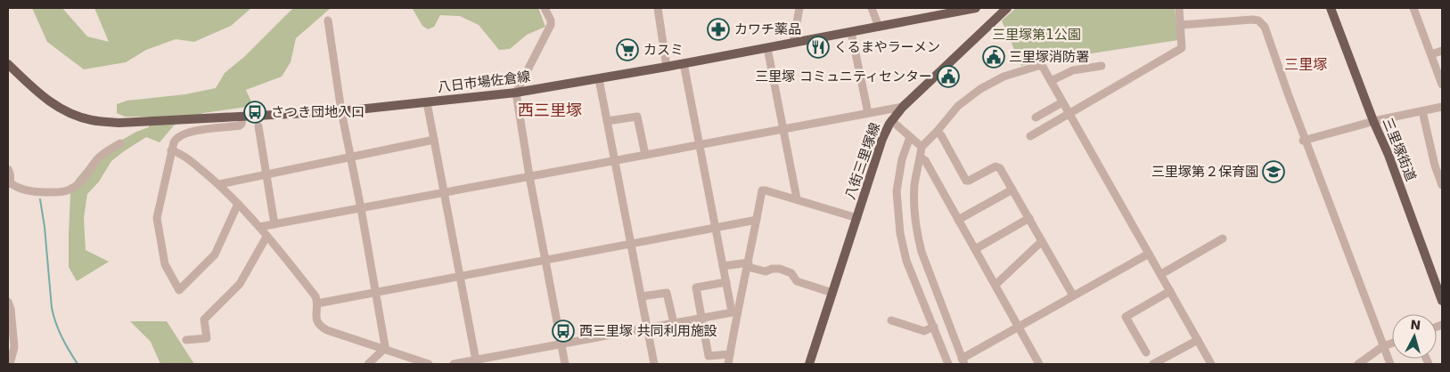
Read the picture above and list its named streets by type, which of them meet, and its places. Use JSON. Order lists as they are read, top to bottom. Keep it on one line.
{"streets":{"main road":["八日市場佐倉線","三里塚街道","八街三里塚線"]},"districts":["三里塚","西三里塚"],"parks":["三里塚第1公園"],"places":{"pharmacy":["カワチ薬品"],"restaurant":["くるまやラーメン"],"supermarket":["カスミ"],"public building":["三里塚消防署","三里塚 コミュニティセンター"],"bus stop":["さつき団地入口","西三里塚 共同利用施設"],"school or university":["三里塚第２保育園"]},"north":"top"}
